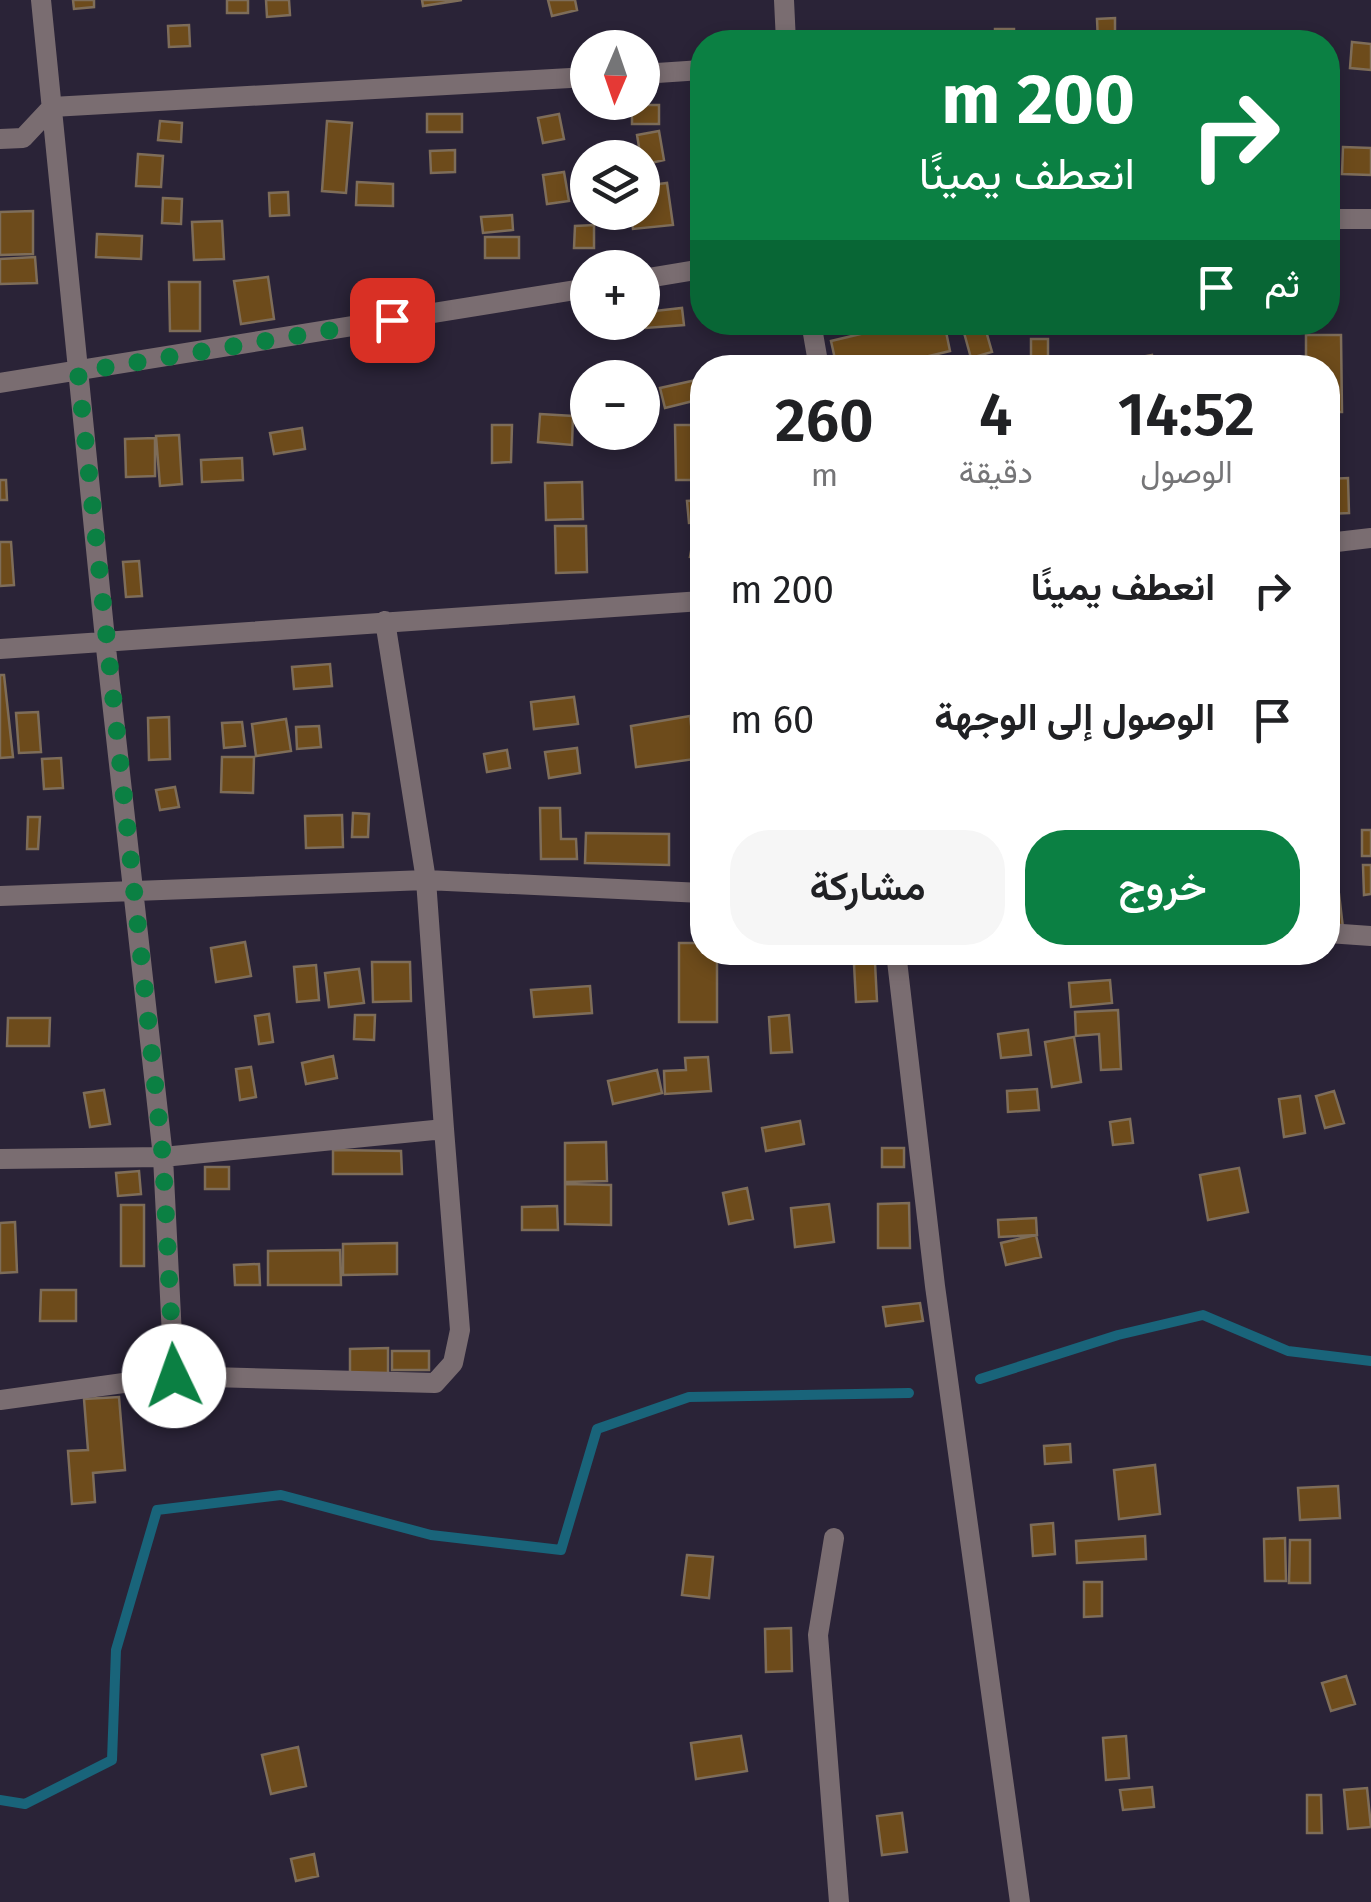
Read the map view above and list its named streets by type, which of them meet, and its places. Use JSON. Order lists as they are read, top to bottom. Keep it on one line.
{"north":"bottom","page":{"map_buttons":["+","−"],"turn":["200 m","انعطف يمينًا"],"then":"ثم","eta":["14:52","الوصول","4","دقيقة","260","m"],"list":[{"name":"انعطف يمينًا","value":"200 m"},{"name":"الوصول إلى الوجهة","value":"60 m"}],"buttons":["خروج","مشاركة"]}}
